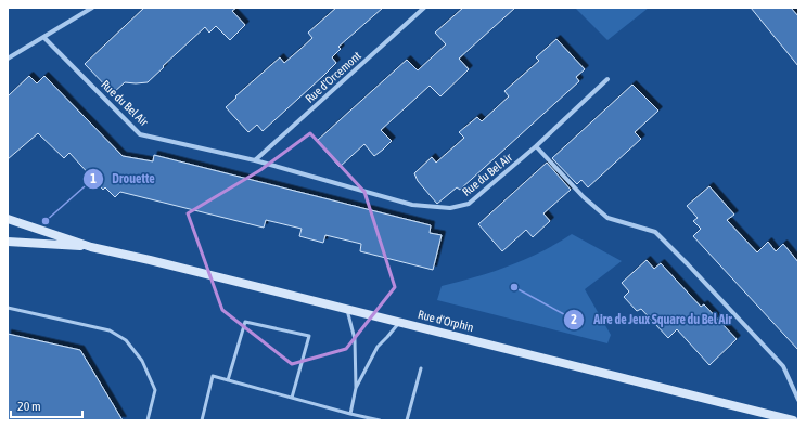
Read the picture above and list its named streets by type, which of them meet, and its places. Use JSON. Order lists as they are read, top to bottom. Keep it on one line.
{"streets":{"main road":["Rue d'Orphin"],"street":["Rue d'Orcemont","Rue du Bel Air"]},"crossings":[["Rue d'Orcemont","Rue du Bel Air"]],"places":["Drouette","Aire de Jeux Square du Bel Air"],"scale_bar":"20 m"}
